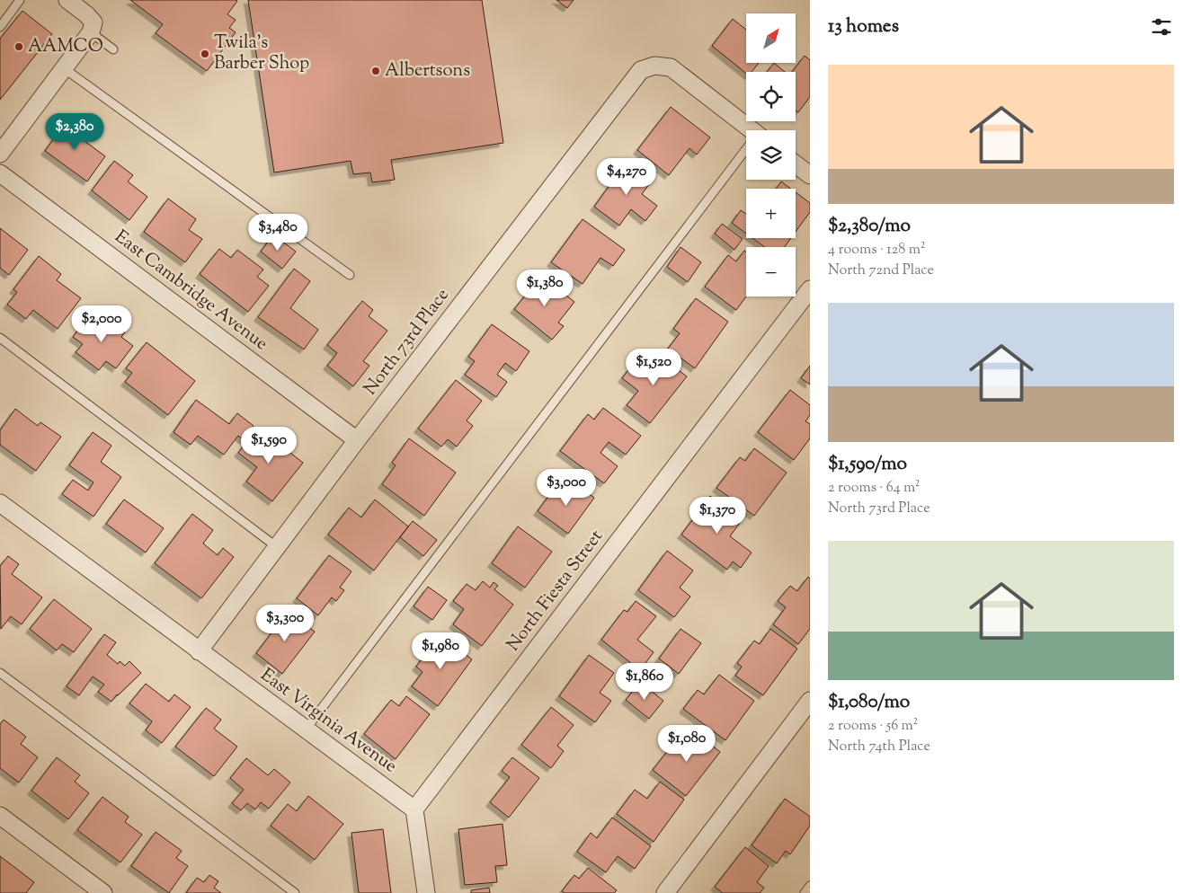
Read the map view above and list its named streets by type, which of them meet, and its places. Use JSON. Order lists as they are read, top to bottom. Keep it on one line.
{"streets":{"street":["East Cambridge Avenue","North 73rd Place","North Fiesta Street","East Virginia Avenue"]},"crossings":[["East Cambridge Avenue","North 73rd Place"],["North 73rd Place","East Virginia Avenue"],["North Fiesta Street","East Virginia Avenue"]],"places":["AAMCO","Twila's Barber Shop","Albertsons"],"north":"top right","page":{"heading":"13 homes","map_buttons":["+","−"],"list":[{"name":"$2,380/mo","note":"4 rooms · 128 m² · North 72nd Place"},{"name":"$1,590/mo","note":"2 rooms · 64 m² · North 73rd Place"},{"name":"$1,080/mo","note":"2 rooms · 56 m² · North 74th Place"}],"price":["$2,380","$4,270","$3,480","$1,380","$2,000","$1,520","$1,590","$3,000","$1,370","$3,300","$1,980","$1,860","$1,080"]}}
